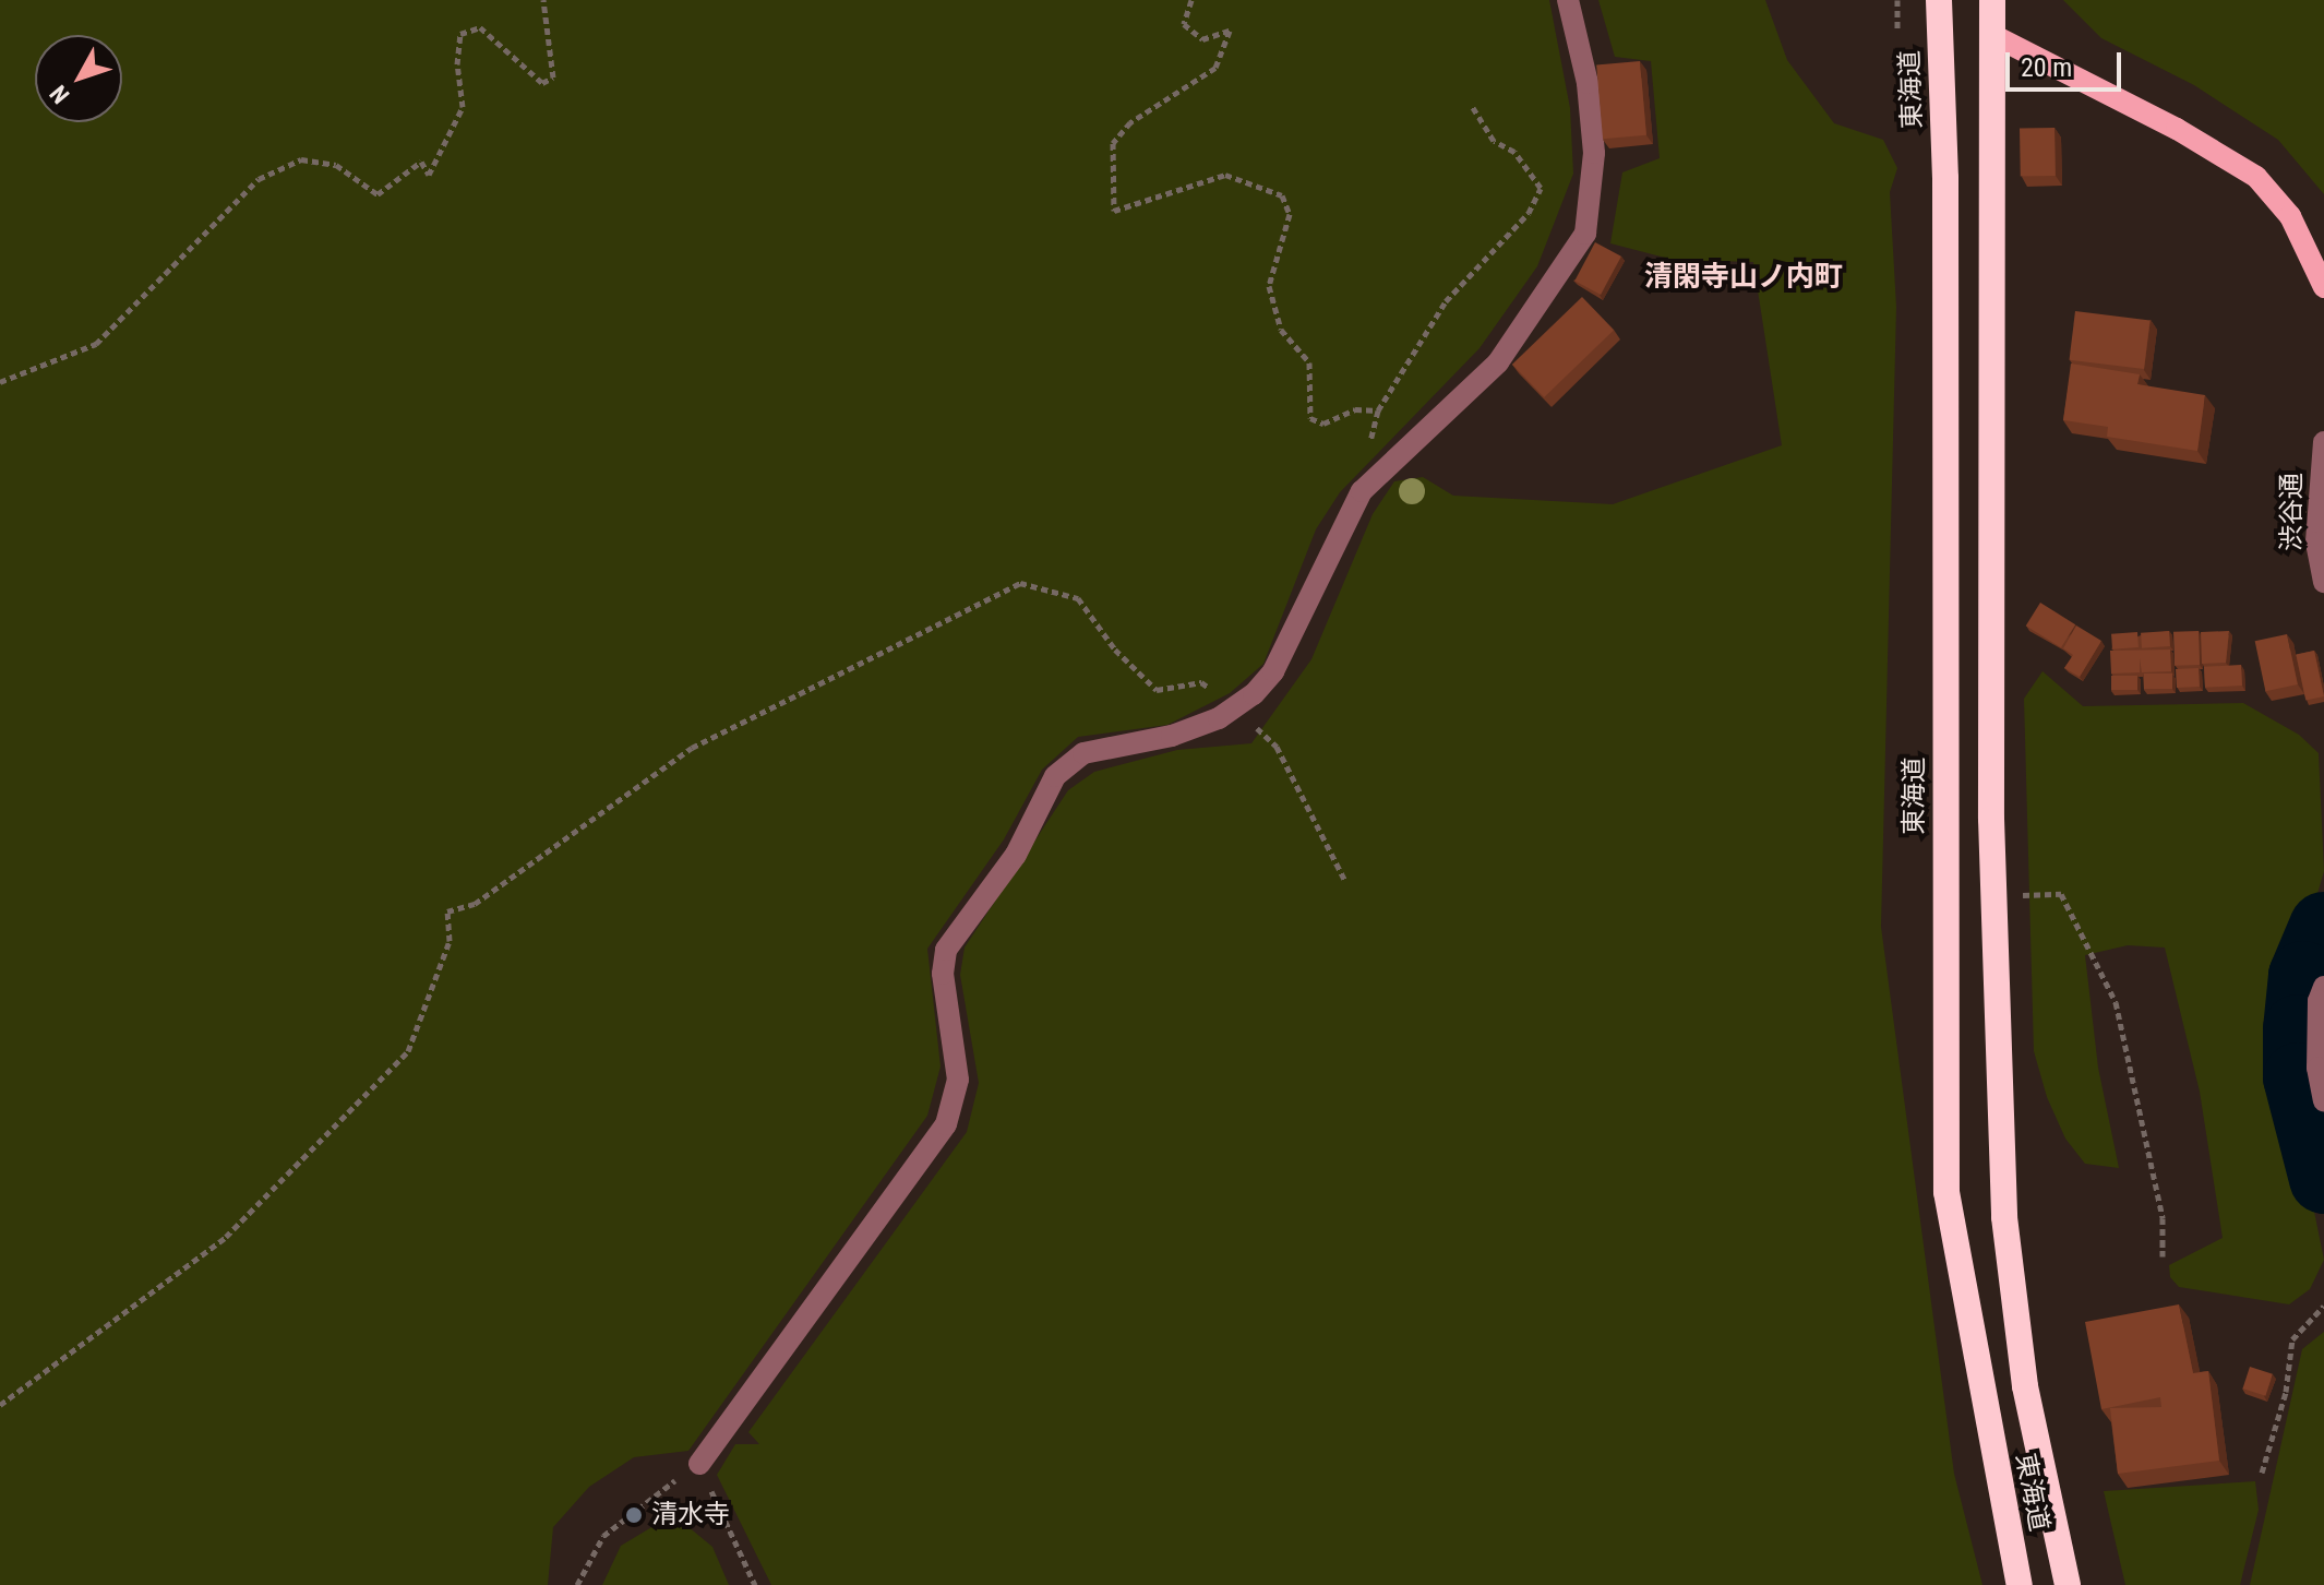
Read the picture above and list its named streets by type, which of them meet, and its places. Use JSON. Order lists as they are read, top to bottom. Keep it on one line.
{"streets":{"highway":["東海道"],"street":["渋谷通"]},"districts":["清閑寺山ノ内町"],"places":["清水寺"],"scale_bar":"20 m","north":"bottom left"}
